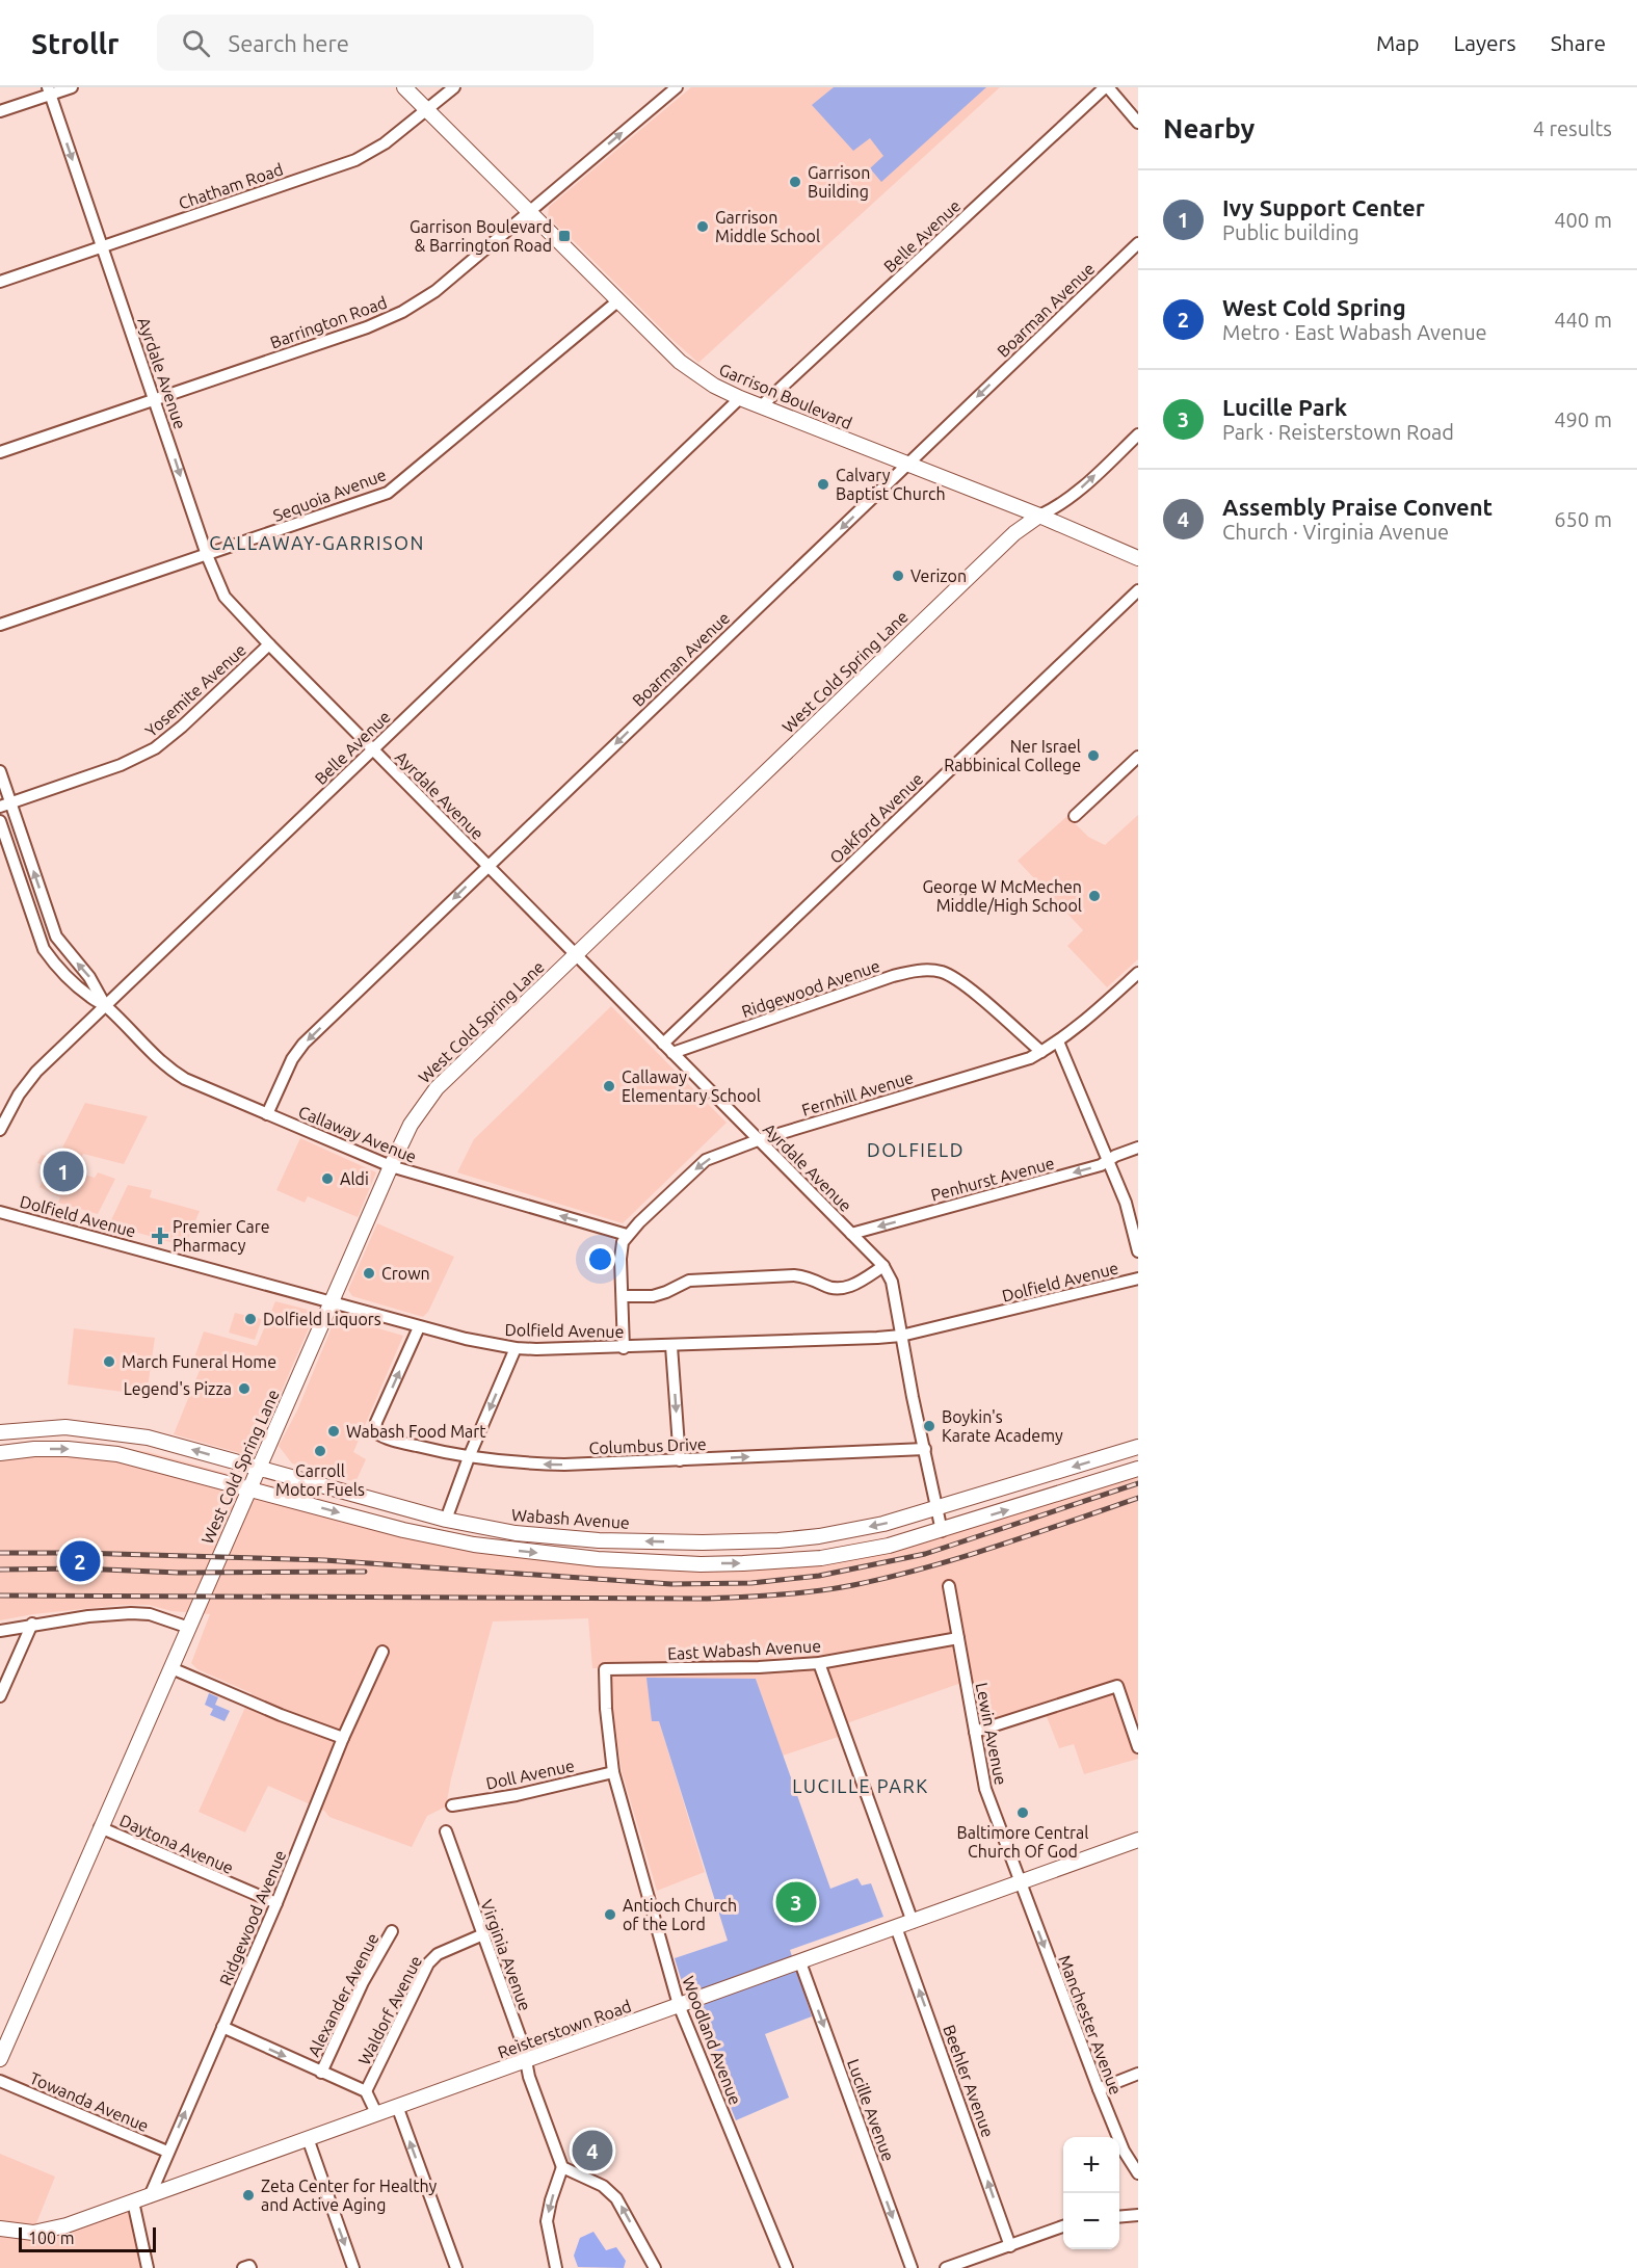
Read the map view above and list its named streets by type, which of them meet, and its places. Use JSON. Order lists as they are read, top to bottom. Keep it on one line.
{"streets":{"main road":["Garrison Boulevard","West Cold Spring Lane","Wabash Avenue","Reisterstown Road"],"street":["Chatham Road","Belle Avenue","Boarman Avenue","Barrington Road","Ayrdale Avenue","Sequoia Avenue","Yosemite Avenue","Oakford Avenue","Ridgewood Avenue","Fernhill Avenue","Callaway Avenue","Penhurst Avenue","Dolfield Avenue","Columbus Drive","East Wabash Avenue","Lewin Avenue","Doll Avenue","Daytona Avenue","Virginia Avenue","Alexander Avenue","Waldorf Avenue","Manchester Avenue","Woodland Avenue","Beehler Avenue","Towanda Avenue","Lucille Avenue"]},"crossings":[["Chatham Road","Ayrdale Avenue"],["Chatham Road","Garrison Boulevard"],["Belle Avenue","Ayrdale Avenue"],["Belle Avenue","Garrison Boulevard"],["Belle Avenue","Callaway Avenue"],["Boarman Avenue","Ayrdale Avenue"],["Boarman Avenue","Garrison Boulevard"],["Boarman Avenue","Callaway Avenue"],["Barrington Road","Ayrdale Avenue"],["Barrington Road","Garrison Boulevard"],["Ayrdale Avenue","Sequoia Avenue"],["Ayrdale Avenue","West Cold Spring Lane"],["Ayrdale Avenue","Yosemite Avenue"],["Ayrdale Avenue","Oakford Avenue"],["Ayrdale Avenue","Ridgewood Avenue"],["Ayrdale Avenue","Fernhill Avenue"],["Ayrdale Avenue","Penhurst Avenue"],["Ayrdale Avenue","Dolfield Avenue"],["Garrison Boulevard","Sequoia Avenue"],["Garrison Boulevard","West Cold Spring Lane"],["West Cold Spring Lane","Callaway Avenue"],["West Cold Spring Lane","Dolfield Avenue"],["West Cold Spring Lane","Wabash Avenue"],["West Cold Spring Lane","Daytona Avenue"],["Yosemite Avenue","Callaway Avenue"],["Ridgewood Avenue","Fernhill Avenue"],["Ridgewood Avenue","Daytona Avenue"],["Ridgewood Avenue","Reisterstown Road"],["Ridgewood Avenue","Towanda Avenue"],["Fernhill Avenue","Callaway Avenue"],["Dolfield Avenue","Columbus Drive"],["East Wabash Avenue","Lewin Avenue"],["East Wabash Avenue","Woodland Avenue"],["Lewin Avenue","Manchester Avenue"],["Lewin Avenue","Reisterstown Road"],["Doll Avenue","Woodland Avenue"],["Virginia Avenue","Waldorf Avenue"],["Virginia Avenue","Reisterstown Road"],["Manchester Avenue","Reisterstown Road"],["Reisterstown Road","Woodland Avenue"],["Reisterstown Road","Beehler Avenue"],["Reisterstown Road","Lucille Avenue"]],"one_way":["Boarman Avenue","Callaway Avenue","Penhurst Avenue","Manchester Avenue","Beehler Avenue","Lucille Avenue"],"districts":["CALLAWAY-GARRISON","DOLFIELD","LUCILLE PARK"],"places":{"other":["Garrison Building","Garrison Middle School","Calvary Baptist Church","Verizon","Ner Israel Rabbinical College","George W McMechen Middle/High School","Callaway Elementary School","Aldi","Crown","Dolfield Liquors","March Funeral Home","Legend's Pizza","Boykin's Karate Academy","Wabash Food Mart","Carroll Motor Fuels","Baltimore Central Church Of God","Antioch Church of the Lord","Zeta Center for Healthy and Active Aging"],"transit":["Garrison Boulevard & Barrington Road"],"health":["Premier Care Pharmacy"]},"scale_bar":"100 m","page":{"header":"Strollr","search":"Search here","nav":["Map","Layers","Share"],"heading":["Nearby","4 results"],"list":[{"mark":"1","name":"Ivy Support Center","note":"Public building","value":"400 m"},{"mark":"2","name":"West Cold Spring","note":"Metro · East Wabash Avenue","value":"440 m"},{"mark":"3","name":"Lucille Park","note":"Park · Reisterstown Road","value":"490 m"},{"mark":"4","name":"Assembly Praise Convent","note":"Church · Virginia Avenue","value":"650 m"}],"pins":["1","2","3","4"],"map_buttons":["+","−"],"scale":"100 m"}}
